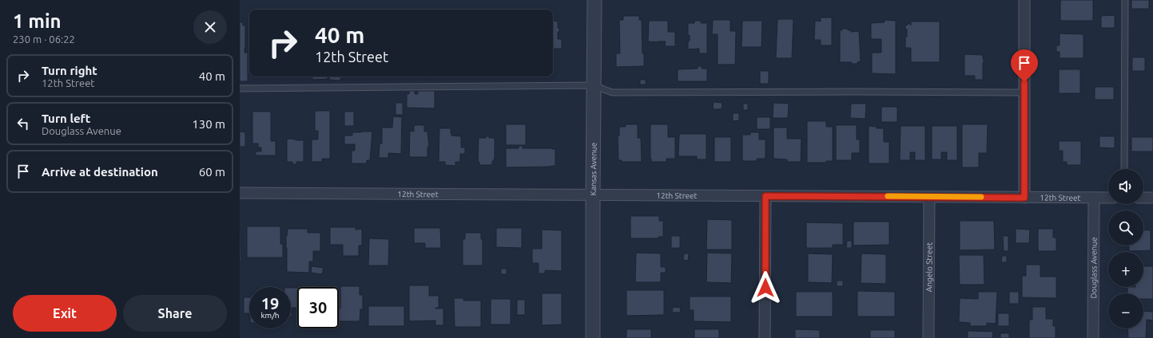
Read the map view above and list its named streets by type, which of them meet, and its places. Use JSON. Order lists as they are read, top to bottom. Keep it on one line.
{"streets":{"street":["Kansas Avenue","12th Street","Angelo Street","Douglass Avenue"]},"crossings":[["Kansas Avenue","12th Street"],["12th Street","Angelo Street"],["12th Street","Douglass Avenue"]],"page":{"heading":["1 min","230 m · 06:22"],"turn":["40 m","12th Street"],"list":[{"name":"Turn right","note":"12th Street","value":"40 m"},{"name":"Turn left","note":"Douglass Avenue","value":"130 m"},{"name":"Arrive at destination","value":"60 m"}],"map_buttons":["+","−"],"speed":"19 km/h","limit":"30","buttons":["Exit","Share"]}}
